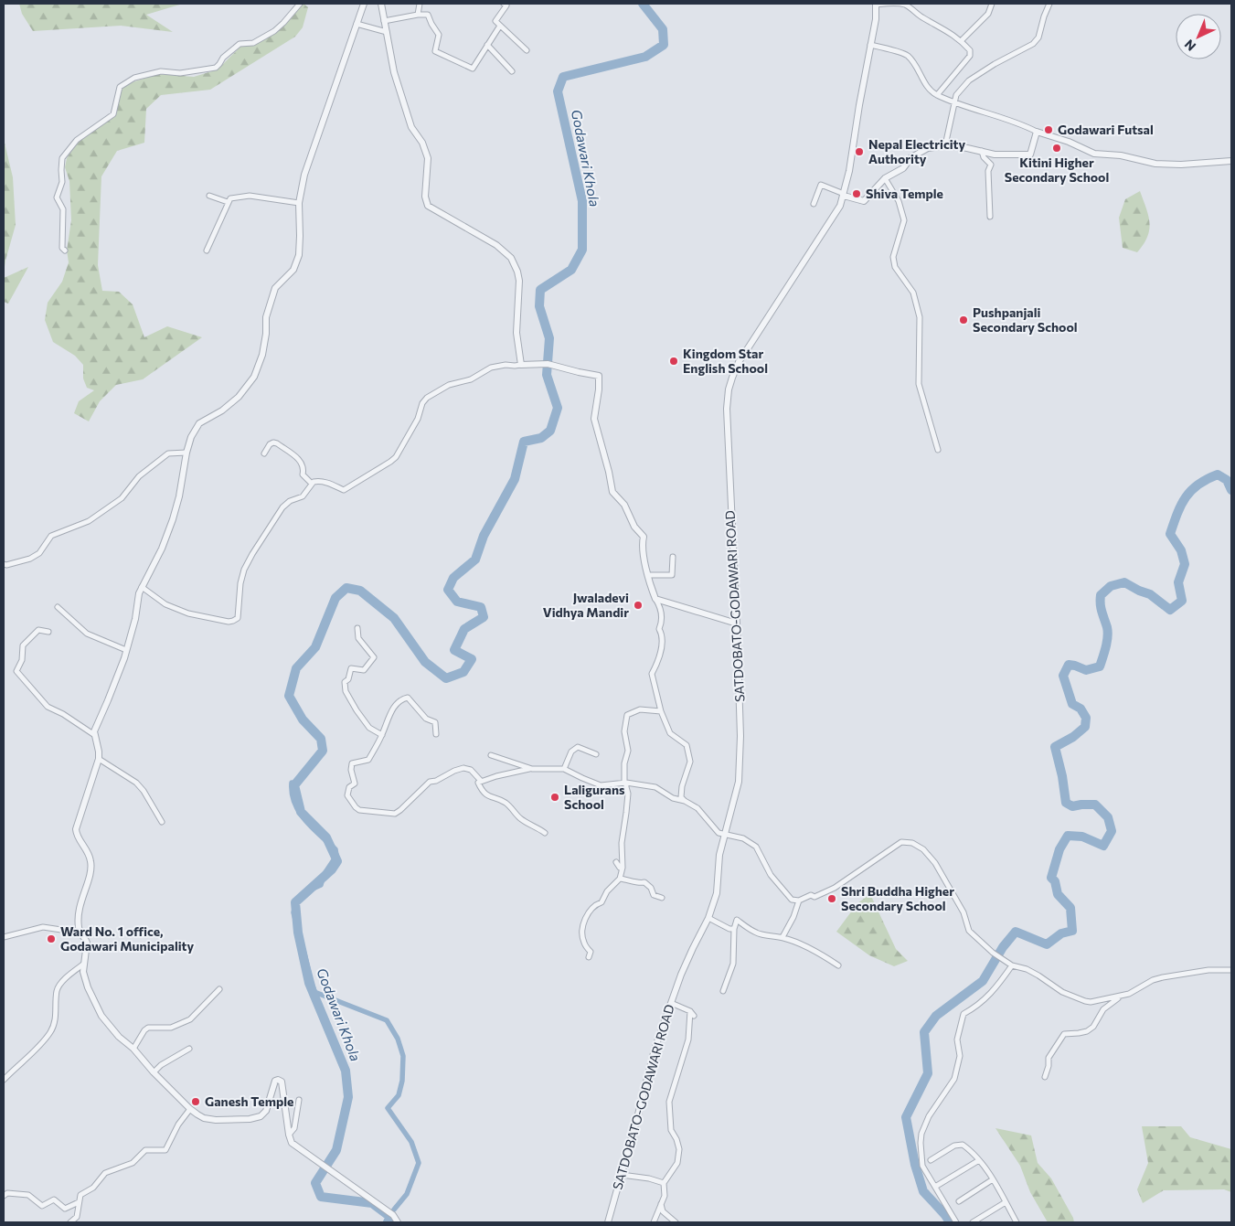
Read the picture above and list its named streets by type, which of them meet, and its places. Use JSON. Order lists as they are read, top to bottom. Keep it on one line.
{"streets":{"street":["SATDOBATO-GODAWARI ROAD"]},"water":["Godawari Khola"],"places":["Godawari Futsal","Kitini Higher Secondary School","Nepal Electricity Authority","Shiva Temple","Pushpanjali Secondary School","Kingdom Star English School","Jwaladevi Vidhya Mandir","Laligurans School","Shri Buddha Higher Secondary School","Ward No. 1 office, Godawari Municipality","Ganesh Temple"],"north":"bottom left"}
